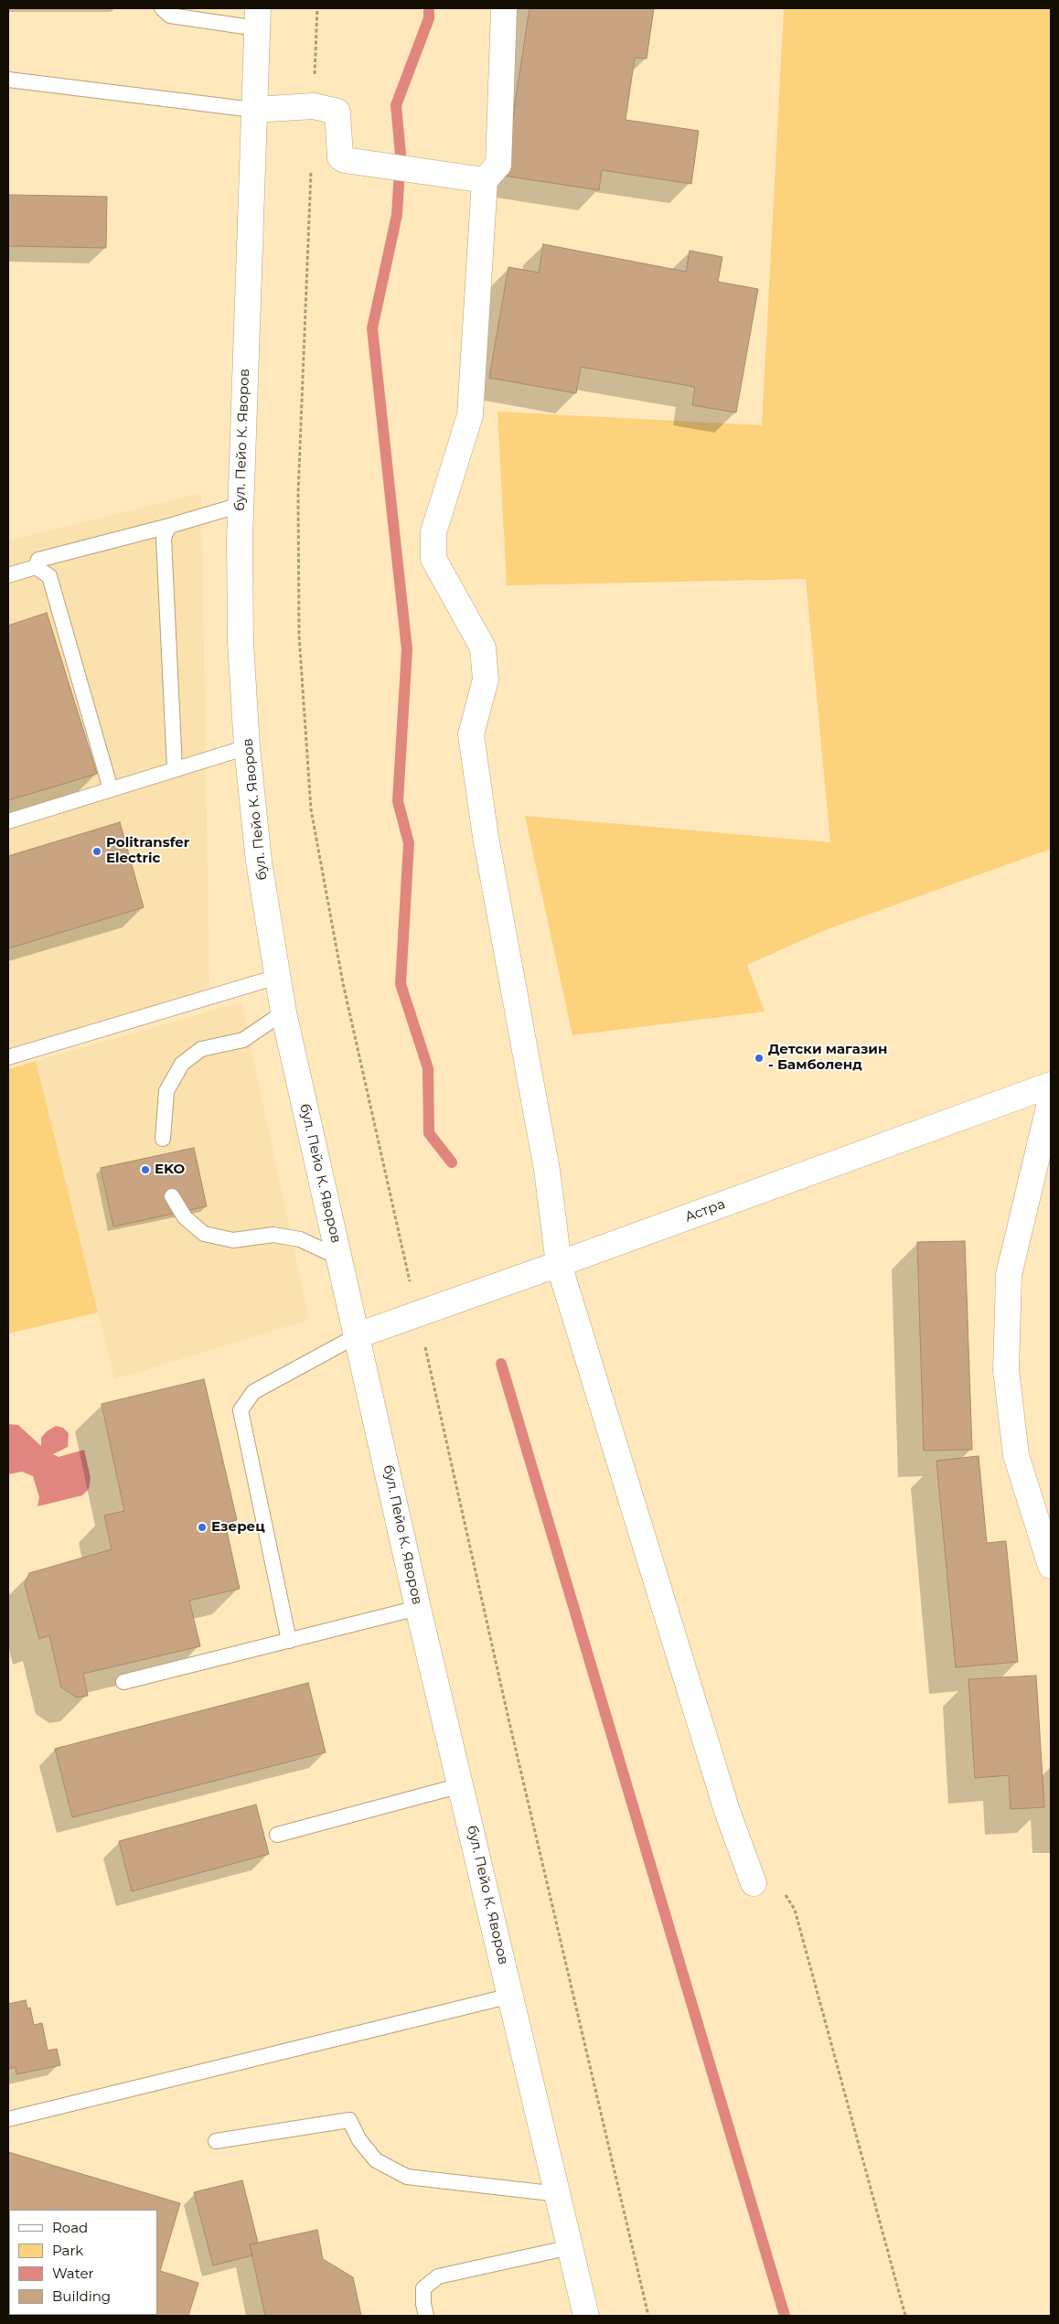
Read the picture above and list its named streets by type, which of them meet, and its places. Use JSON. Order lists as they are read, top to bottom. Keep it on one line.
{"streets":{"street":["бул. Пейо К. Яворов","Астра"]},"crossings":[["бул. Пейо К. Яворов","Астра"]],"places":["Politransfer Electric","Детски магазин - Бамболенд","EKO","Езерец"],"legend":["Road","Park","Water","Building"]}
